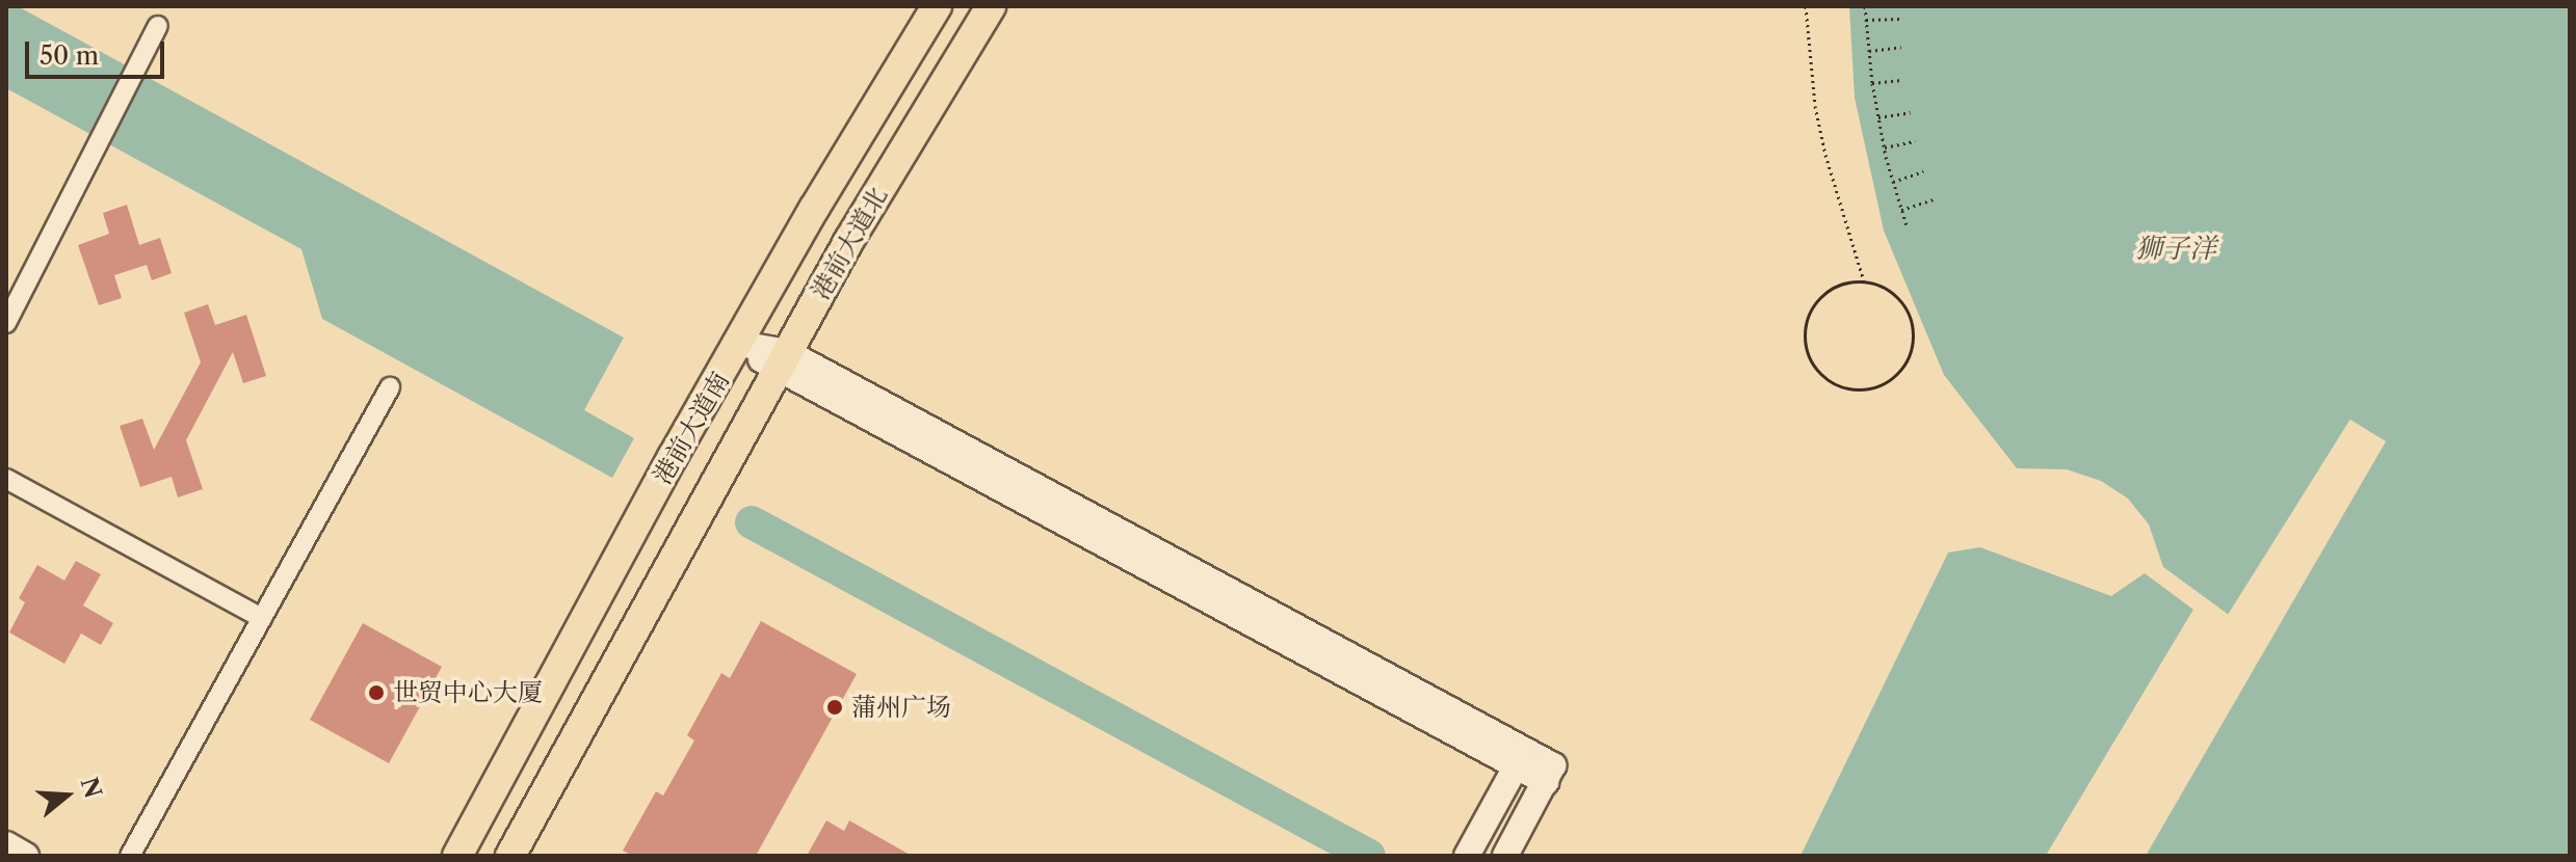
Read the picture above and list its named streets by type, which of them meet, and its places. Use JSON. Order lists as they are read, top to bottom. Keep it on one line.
{"streets":{"main road":["港前大道北","港前大道南"]},"crossings":[["港前大道北","港前大道南"]],"water":["狮子洋"],"places":["世贸中心大厦","蒲州广场"],"scale_bar":"50 m","north":"right"}
